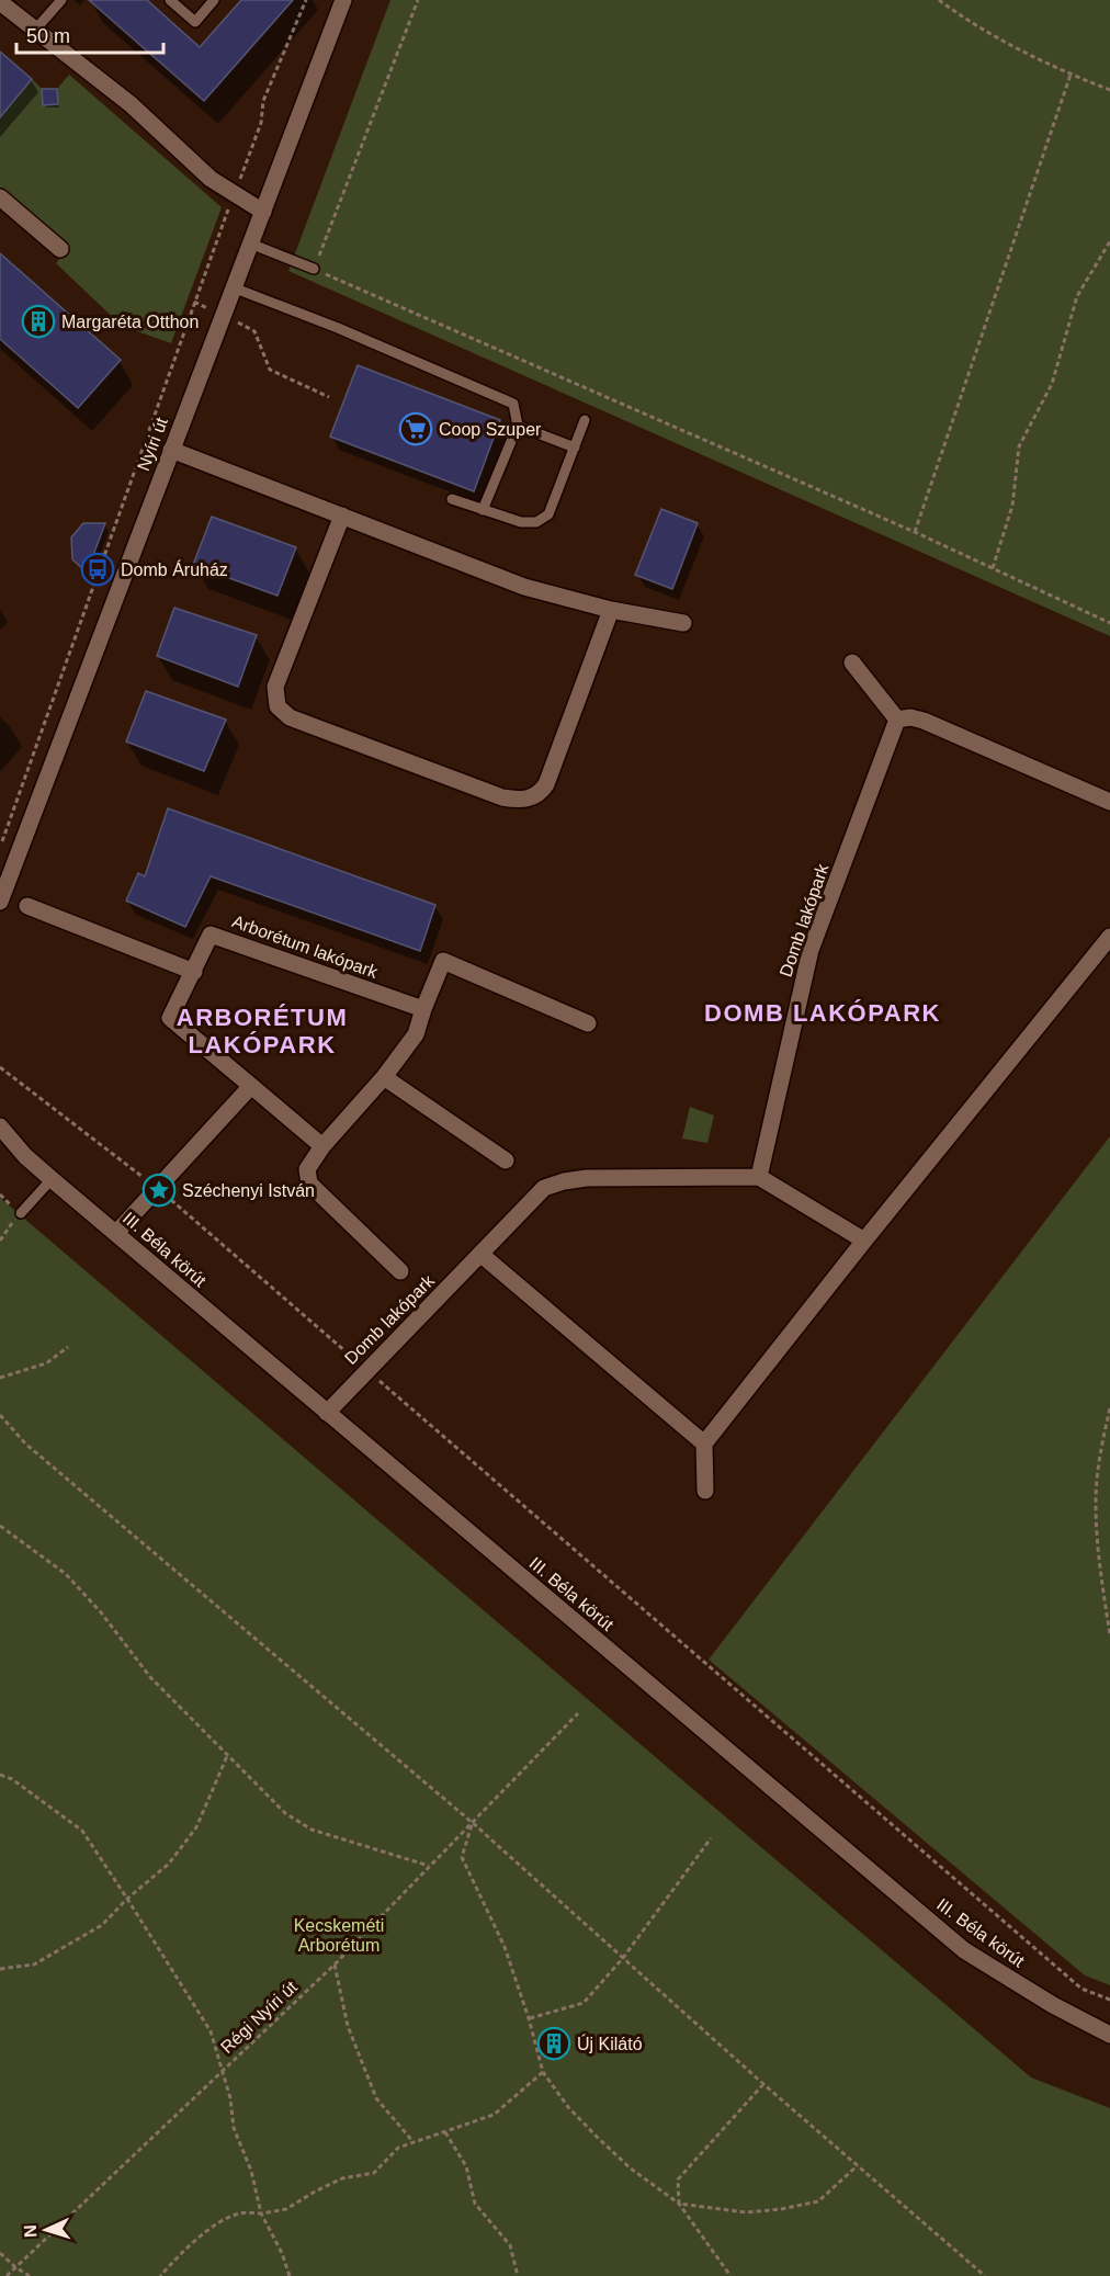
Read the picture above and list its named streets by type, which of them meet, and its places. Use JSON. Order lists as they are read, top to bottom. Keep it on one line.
{"streets":{"street":["Nyíri út","Domb lakópark","Arborétum lakópark","III. Béla körút"],"path":["Régi Nyíri út"]},"crossings":[["Domb lakópark","III. Béla körút"]],"districts":["DOMB LAKÓPARK","ARBORÉTUM LAKÓPARK"],"parks":["Kecskeméti Arborétum"],"places":{"building":["Margaréta Otthon","Új Kilátó"],"supermarket":["Coop Szuper"],"bus stop":["Domb Áruház"],"place":["Széchenyi István"]},"scale_bar":"50 m","north":"left"}
